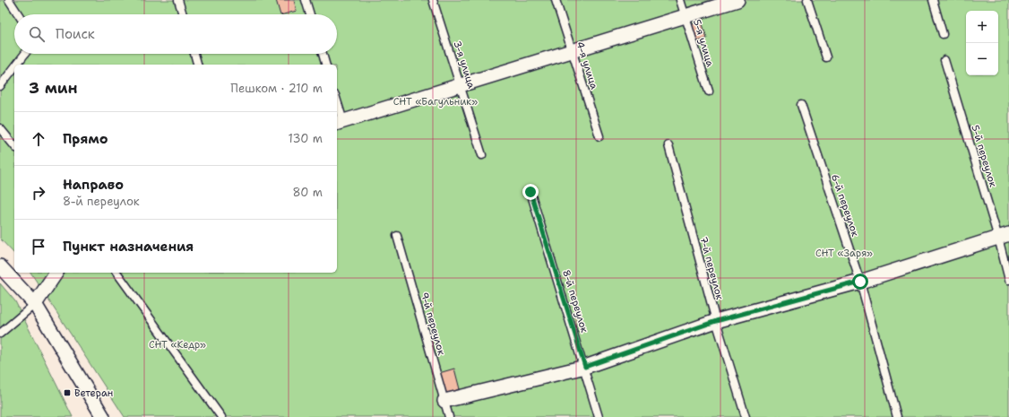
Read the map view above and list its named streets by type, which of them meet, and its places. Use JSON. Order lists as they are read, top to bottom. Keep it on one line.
{"streets":{"lane":["5-я улица","3-я улица","4-я улица","5-й переулок","6-й переулок","7-й переулок","8-й переулок","9-й переулок"]},"parks":["СНТ «Багульник»","СНТ «Заря»","СНТ «Кедр»"],"places":{"transit":["Ветеран"]},"page":{"map_buttons":["+","−"],"search":"Поиск","heading":["3 мин","Пешком · 210 m"],"list":[["Прямо","130 m"],["Направо","8-й переулок","80 m"],"Пункт назначения"]}}
